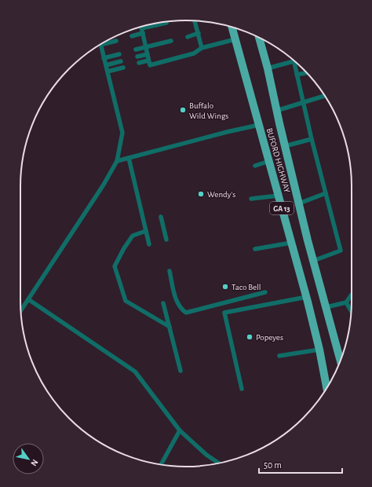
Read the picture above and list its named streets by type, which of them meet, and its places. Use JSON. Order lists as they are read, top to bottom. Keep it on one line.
{"streets":{"main road":["BUFORD HIGHWAY","GA 13"]},"places":["Buffalo Wild Wings","Wendy's","Taco Bell","Popeyes"],"scale_bar":"50 m","north":"bottom right"}
